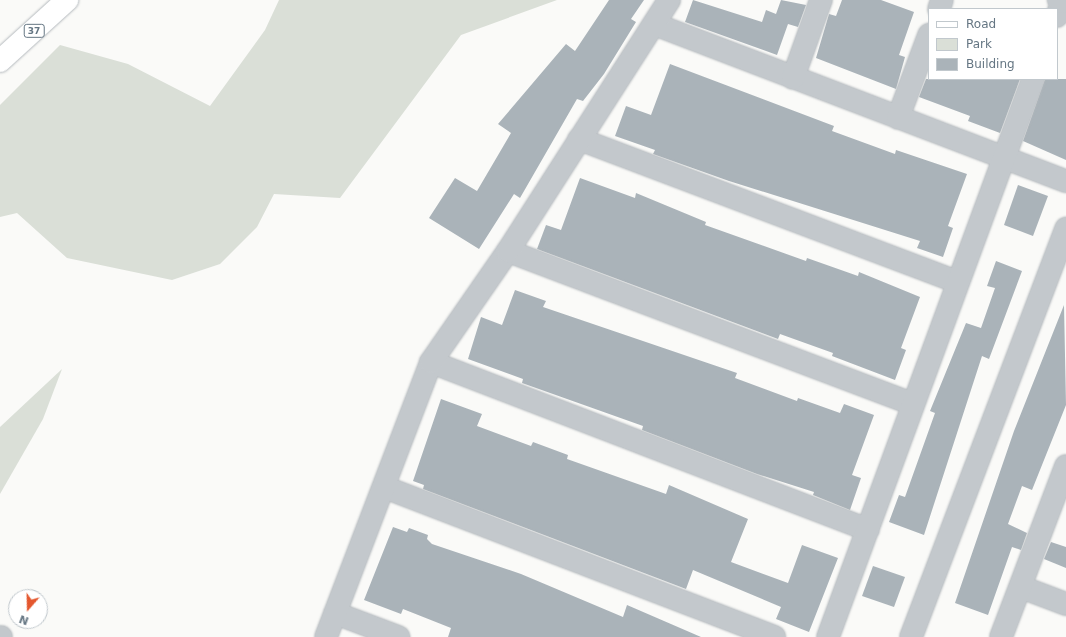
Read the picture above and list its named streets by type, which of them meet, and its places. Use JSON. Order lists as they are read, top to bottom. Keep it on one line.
{"streets":{"main road":["37"]},"legend":["Road","Park","Building"],"north":"bottom"}
